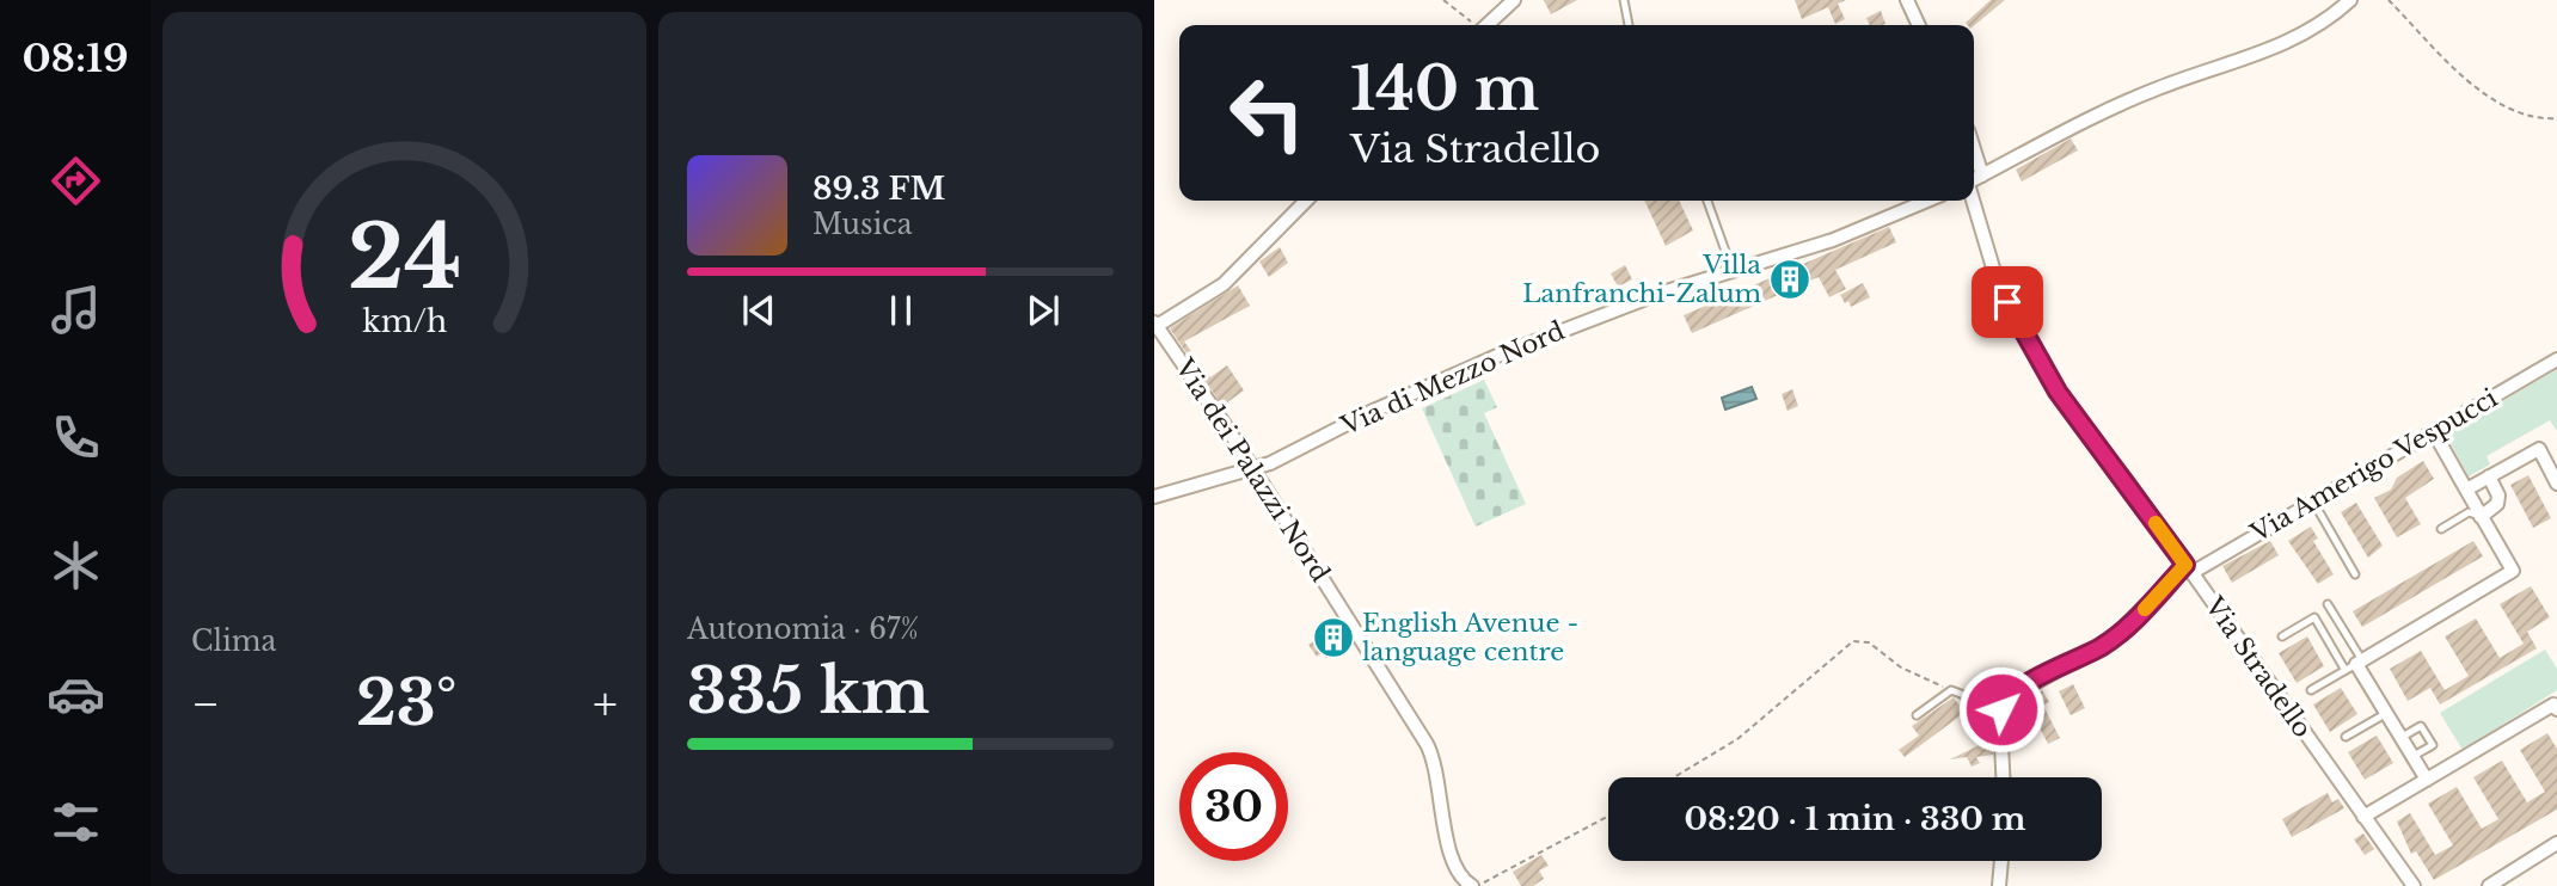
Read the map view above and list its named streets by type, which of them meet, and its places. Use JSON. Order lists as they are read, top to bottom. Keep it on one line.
{"streets":{"street":["Via di Mezzo Nord","Via Amerigo Vespucci","Via dei Palazzi Nord","Via Stradello"]},"crossings":[["Via di Mezzo Nord","Via dei Palazzi Nord"],["Via Amerigo Vespucci","Via Stradello"]],"places":{"building":["Villa Lanfranchi-Zalum","English Avenue - language centre"]},"page":{"tabs":"08:19","turn":["140 m","Via Stradello"],"song":["89.3 FM","Musica"],"tile":["Clima",["Autonomia · 67%","335 km"]],"heat":["−","23°","+"],"limit":"30","trip":"08:20 · 1 min · 330 m","gauge":["24","km/h"]}}
